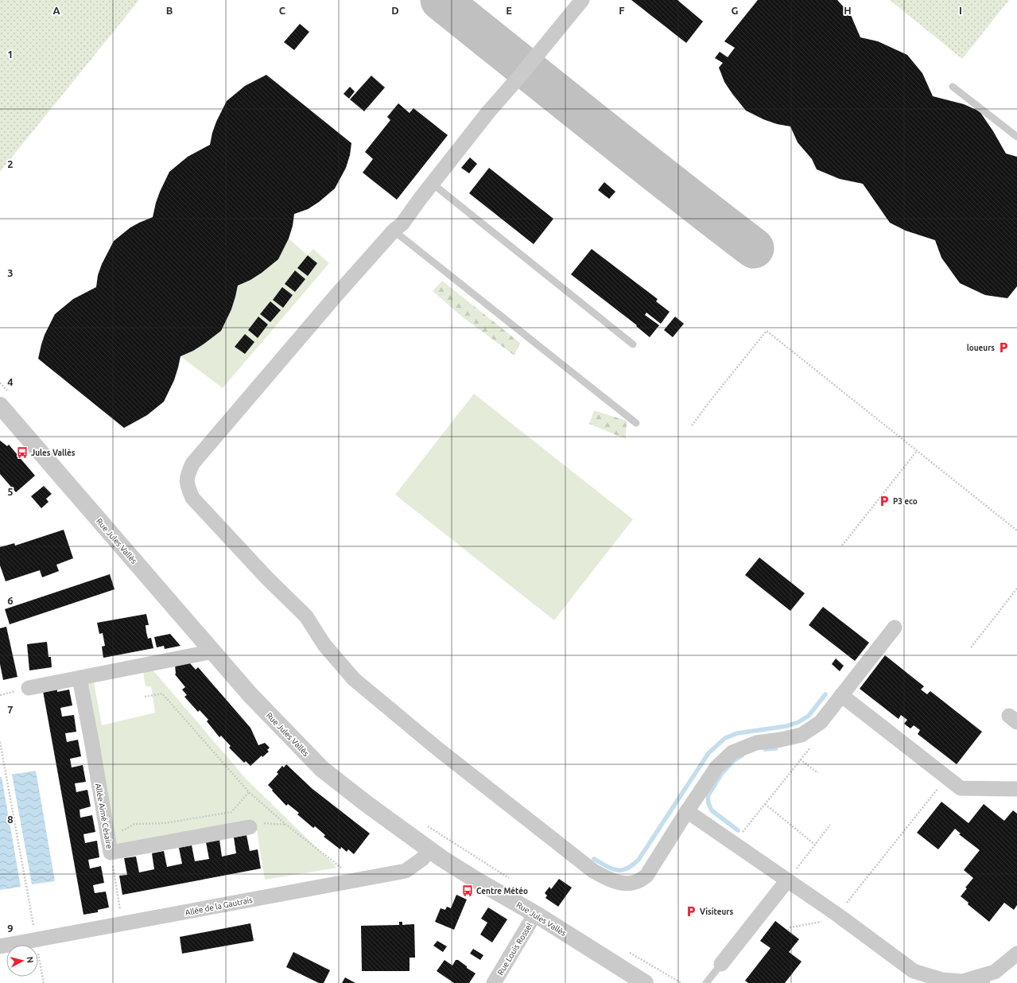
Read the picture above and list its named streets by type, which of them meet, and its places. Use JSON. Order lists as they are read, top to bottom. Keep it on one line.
{"streets":{"street":["Rue Jules Vallès","Allée Aimé Césaire","Allée de la Gautrais","Rue Louis Rossel"]},"crossings":[["Rue Jules Vallès","Allée de la Gautrais"],["Rue Jules Vallès","Rue Louis Rossel"]],"places":{"parking":["loueurs","P3 eco","Visiteurs"],"bus stop":["Jules Vallès","Centre Météo"]},"north":"right","grid":{"columns":["A","B","C","D","E","F","G","H","I"],"rows":["1","2","3","4","5","6","7","8","9"]}}
